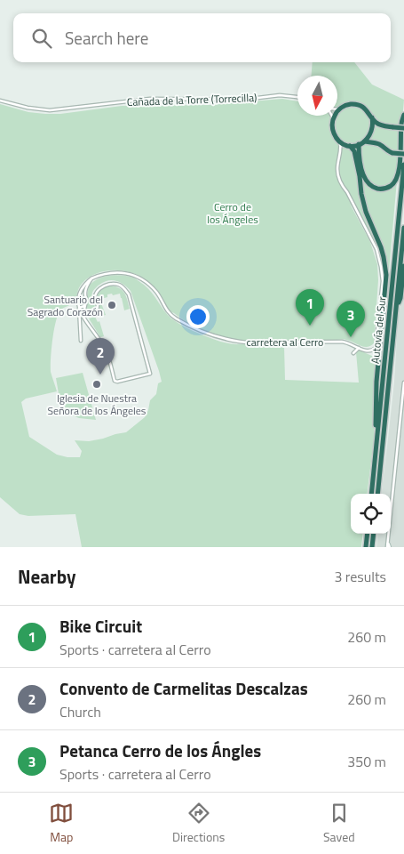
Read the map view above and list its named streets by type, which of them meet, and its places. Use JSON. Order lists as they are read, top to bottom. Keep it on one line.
{"streets":{"highway":["Autovía del Sur"],"street":["Cañada de la Torre (Torrecilla)","carretera al Cerro"]},"parks":["Cerro de los Ángeles"],"places":["Santuario del Sagrado Corazón","Iglesia de Nuestra Señora de los Ángeles"],"north":"bottom","page":{"search":"Search here","pins":["1","3","2"],"heading":["Nearby","3 results"],"list":[{"mark":"1","name":"Bike Circuit","note":"Sports · carretera al Cerro","value":"260 m"},{"mark":"2","name":"Convento de Carmelitas Descalzas","note":"Church","value":"260 m"},{"mark":"3","name":"Petanca Cerro de los Ángles","note":"Sports · carretera al Cerro","value":"350 m"}],"nav":["Map","Directions","Saved"]}}
